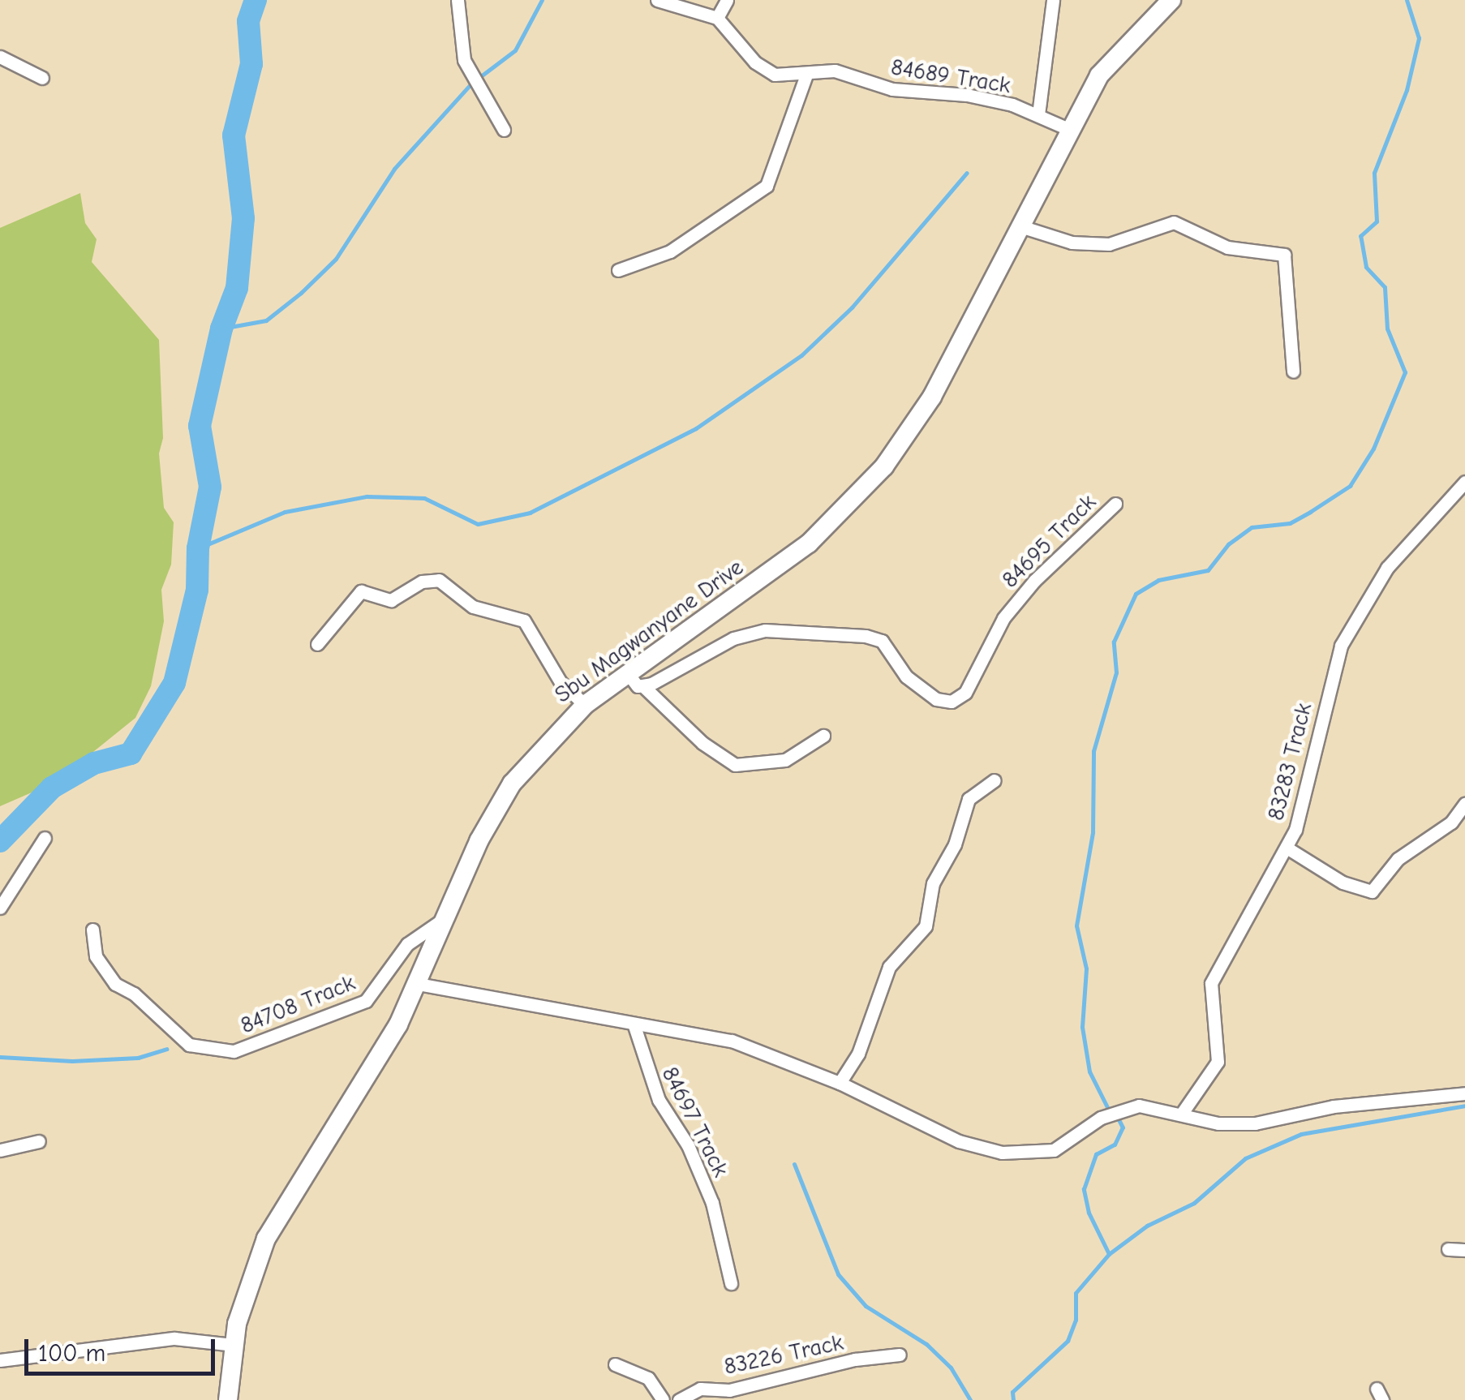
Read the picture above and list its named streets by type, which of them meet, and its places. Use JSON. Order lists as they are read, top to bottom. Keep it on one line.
{"streets":{"main road":["Sbu Magwanyane Drive"],"street":["84689 Track","84695 Track","83283 Track","84708 Track","84697 Track","83226 Track"]},"crossings":[["84689 Track","Sbu Magwanyane Drive"],["Sbu Magwanyane Drive","84708 Track"]],"scale_bar":"100 m"}
